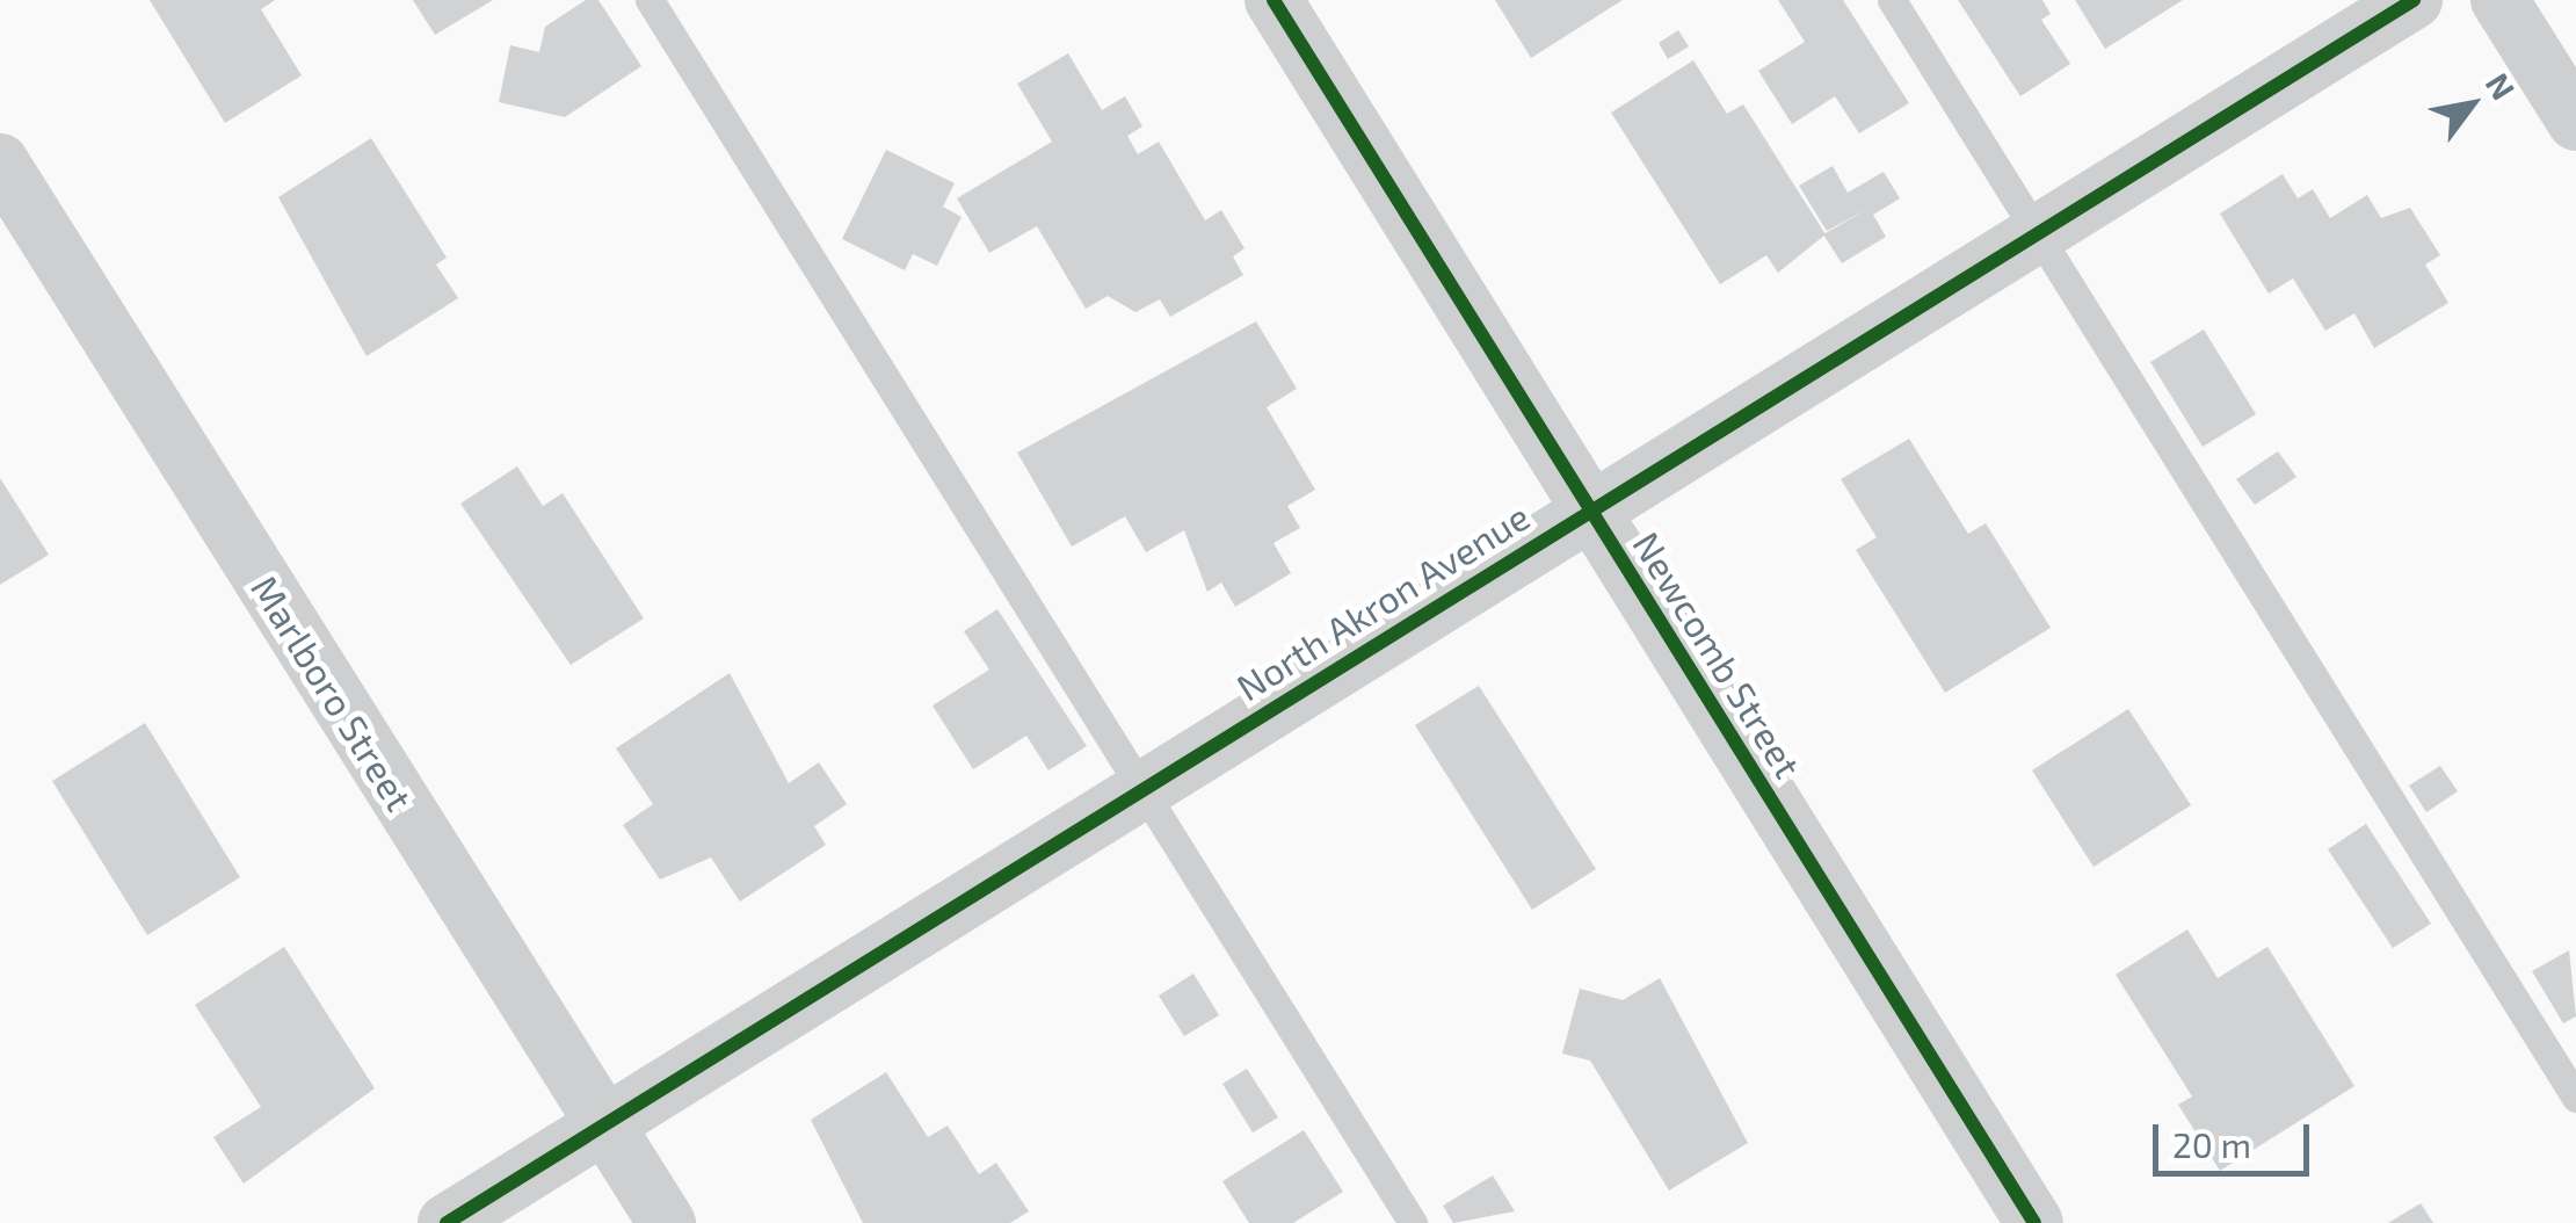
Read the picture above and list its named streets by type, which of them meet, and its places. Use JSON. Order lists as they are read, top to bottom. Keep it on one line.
{"streets":{"street":["North Akron Avenue","Newcomb Street","Marlboro Street"]},"crossings":[["North Akron Avenue","Newcomb Street"],["North Akron Avenue","Marlboro Street"]],"scale_bar":"20 m","north":"top right"}
